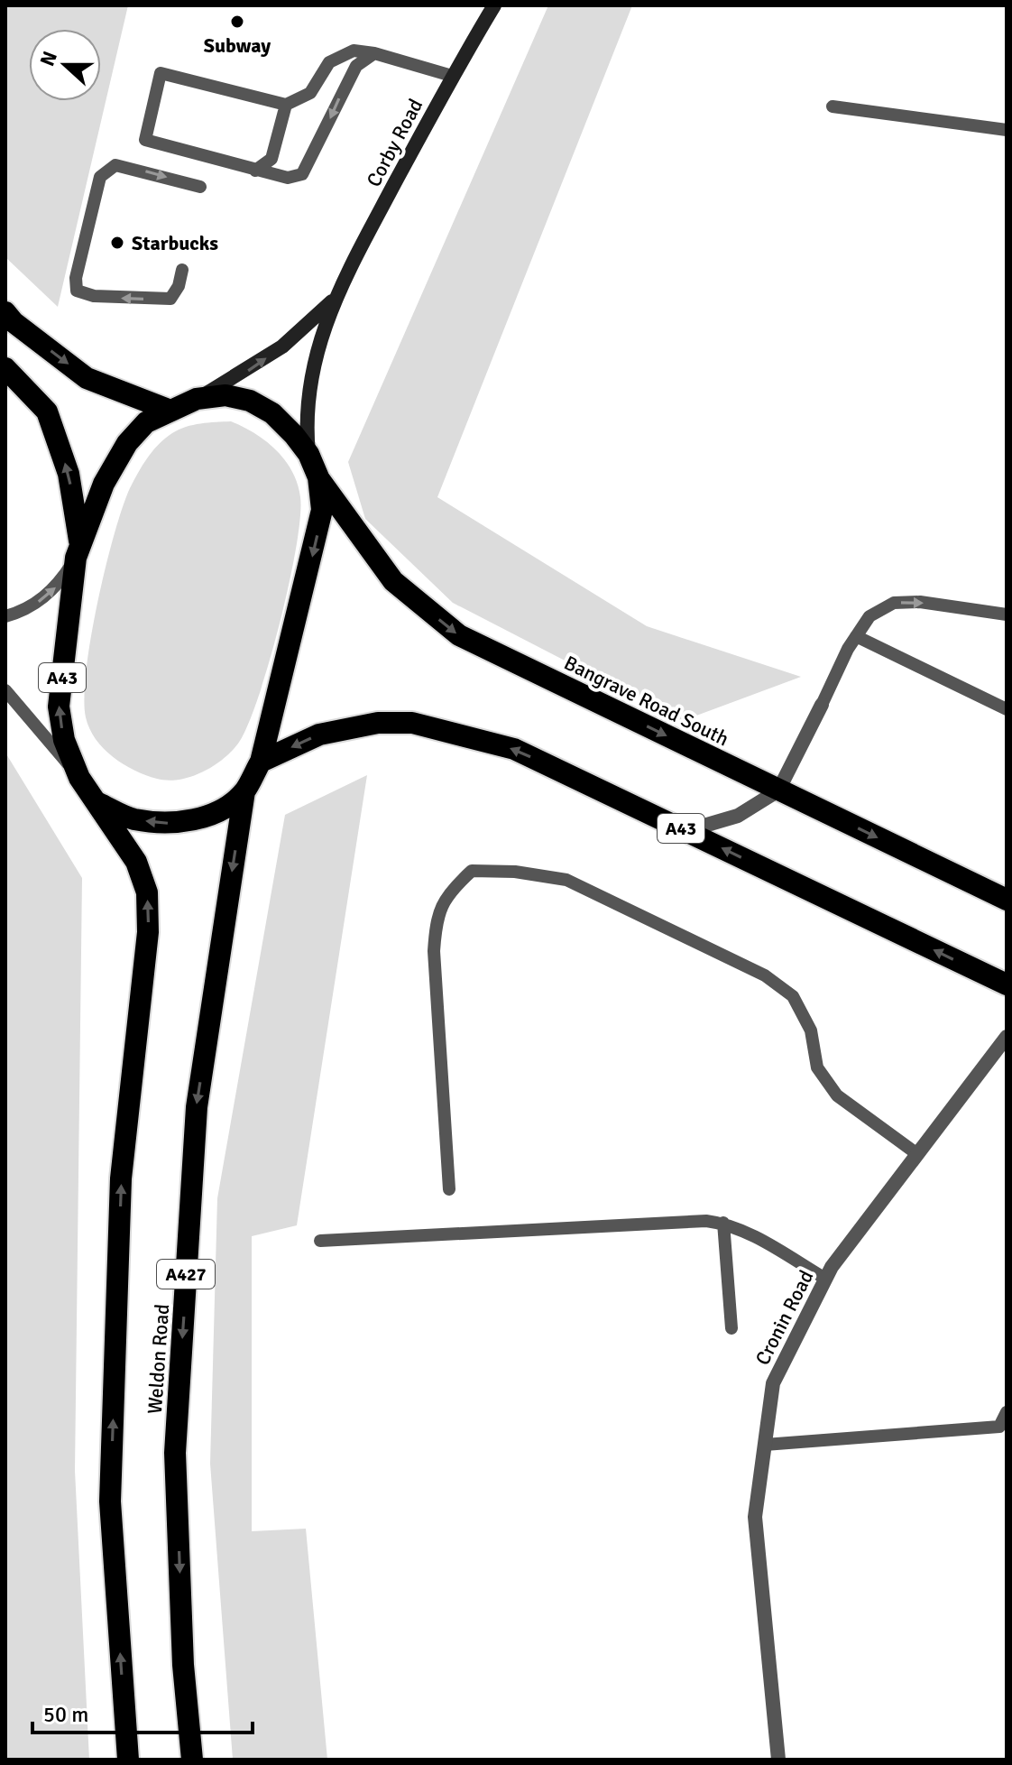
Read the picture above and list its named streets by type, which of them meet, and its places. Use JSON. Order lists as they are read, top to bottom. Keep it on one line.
{"streets":{"highway":["A43","Bangrave Road South","A427","Weldon Road"],"street":["Corby Road","Cronin Road"]},"crossings":[["Corby Road","A43"],["A43","Bangrave Road South"],["A43","Weldon Road"]],"places":["Subway","Starbucks"],"scale_bar":"50 m","north":"left"}
